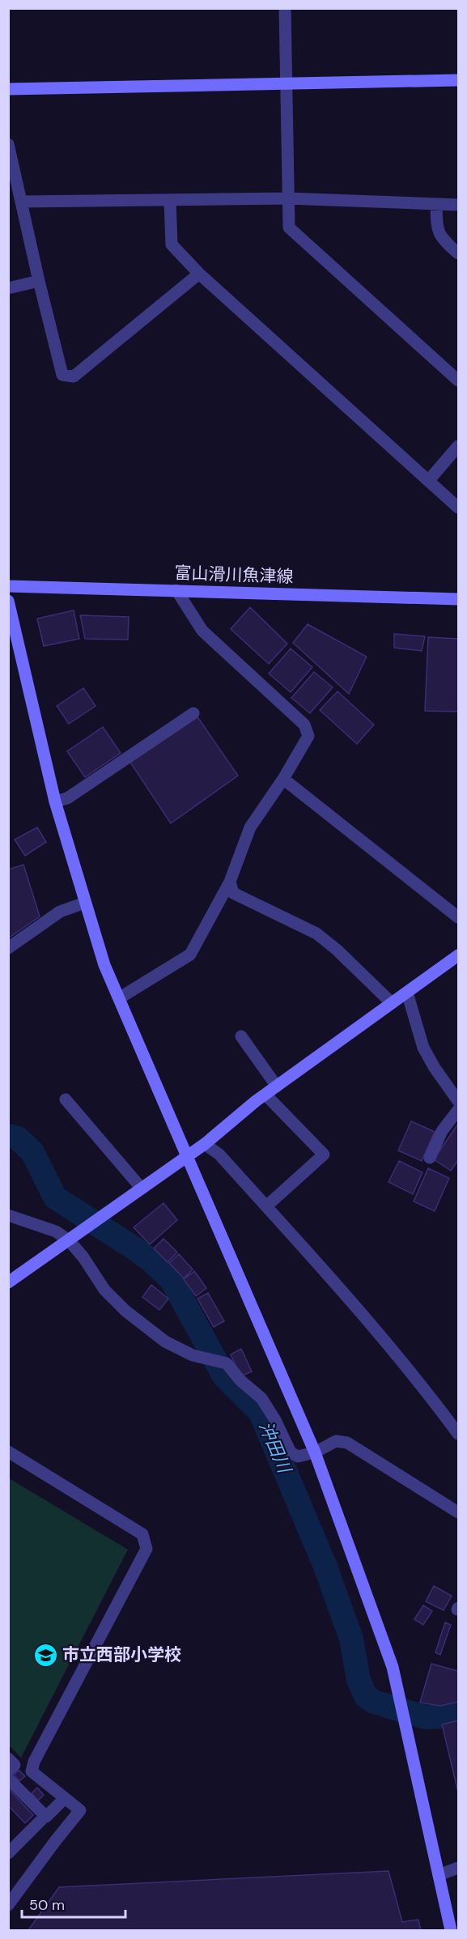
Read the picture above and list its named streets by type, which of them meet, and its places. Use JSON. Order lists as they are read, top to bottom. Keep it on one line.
{"streets":{"street":["富山滑川魚津線"]},"water":["沖田川"],"places":{"school or university":["市立西部小学校"]},"scale_bar":"50 m"}
